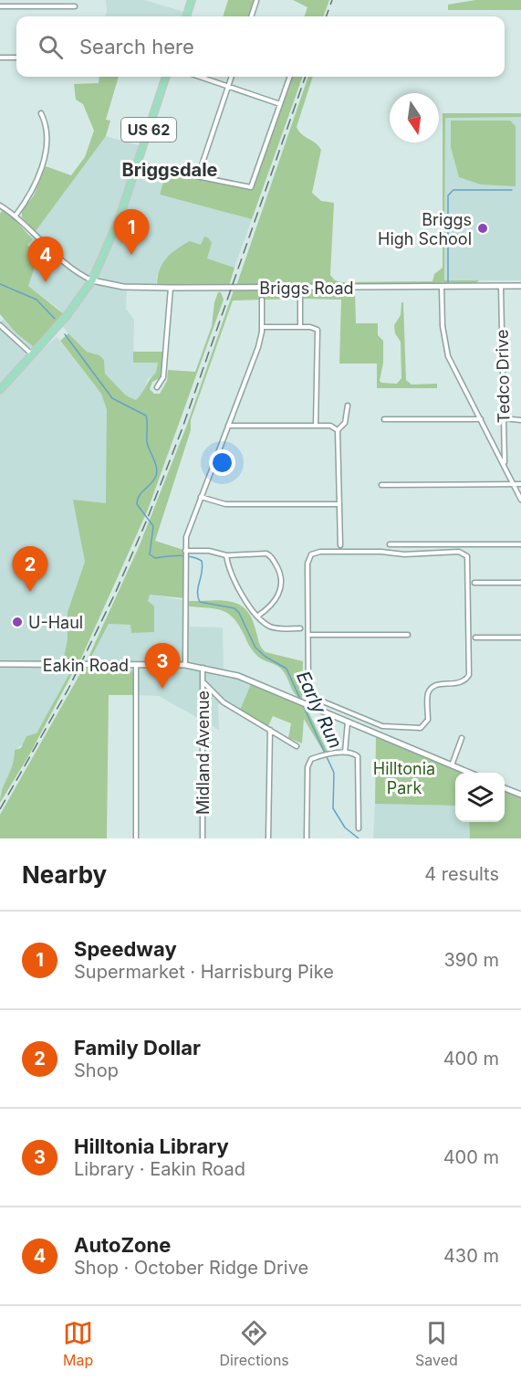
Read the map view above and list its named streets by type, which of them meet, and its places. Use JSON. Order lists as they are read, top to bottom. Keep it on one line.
{"streets":{"main road":["US 62"],"street":["Briggs Road","Tedco Drive","Eakin Road","Midland Avenue"]},"crossings":[["US 62","Briggs Road"],["Briggs Road","Tedco Drive"],["Eakin Road","Midland Avenue"]],"districts":["Briggsdale"],"water":["Early Run"],"parks":["Hilltonia Park"],"places":["Briggs High School","U-Haul"],"north":"bottom","page":{"search":"Search here","pins":["1","4","2","3"],"heading":["Nearby","4 results"],"list":[{"mark":"1","name":"Speedway","note":"Supermarket · Harrisburg Pike","value":"390 m"},{"mark":"2","name":"Family Dollar","note":"Shop","value":"400 m"},{"mark":"3","name":"Hilltonia Library","note":"Library · Eakin Road","value":"400 m"},{"mark":"4","name":"AutoZone","note":"Shop · October Ridge Drive","value":"430 m"}],"nav":["Map","Directions","Saved"]}}
